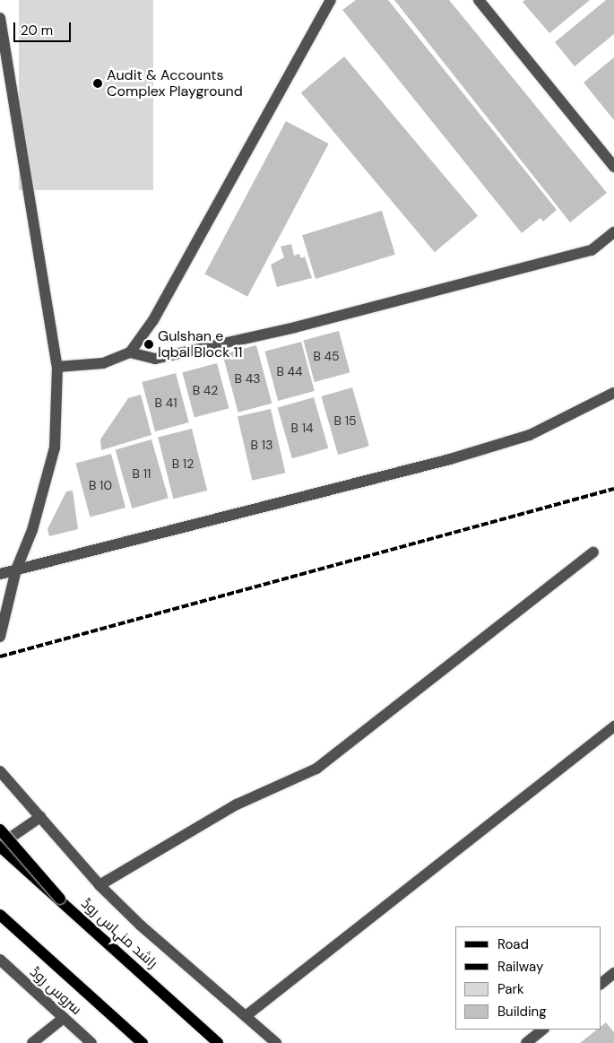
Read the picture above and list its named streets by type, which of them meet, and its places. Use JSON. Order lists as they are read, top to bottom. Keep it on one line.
{"streets":{"main road":["راشد منہاس روڈ"],"street":["سروس روڈ"]},"places":["Audit & Accounts Complex Playground","Gulshan e Iqbal Block 11"],"house_numbers":["B 45","B 44","B 43","B 42","B 41","B 15","B 14","B 13","B 12","B 11","B 10"],"legend":["Road","Railway","Park","Building"],"scale_bar":"20 m"}
